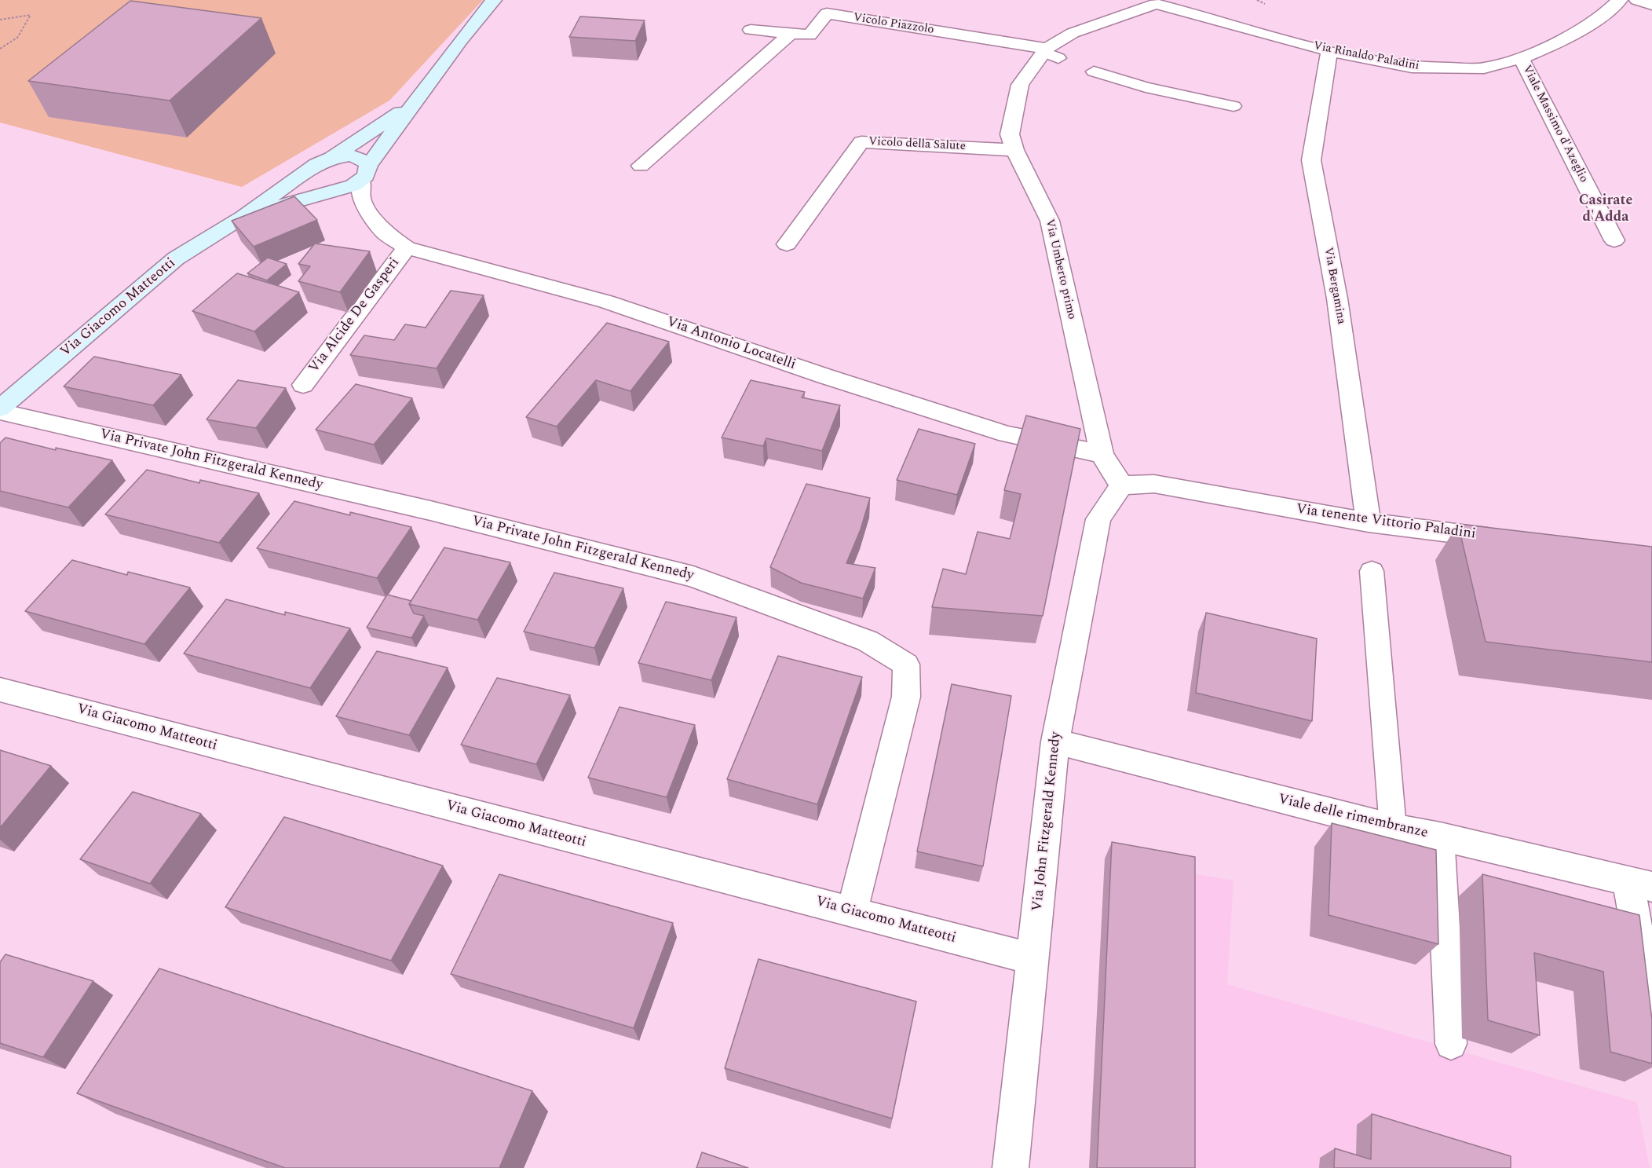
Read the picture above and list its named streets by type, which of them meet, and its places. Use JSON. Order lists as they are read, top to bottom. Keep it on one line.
{"streets":{"street":["Vicolo Piazzolo","Via Rinaldo Paladini","Viale Massimo d'Azeglio","Vicolo della Salute","Via Umberto primo","Via Bergamina","Via Giacomo Matteotti","Via Alcide De Gasperi","Via Antonio Locatelli","Via Private John Fitzgerald Kennedy","Via tenente Vittorio Paladini","Viale delle rimembranze","Via John Fitzgerald Kennedy"]},"crossings":[["Vicolo Piazzolo","Via Umberto primo"],["Via Rinaldo Paladini","Viale Massimo d'Azeglio"],["Via Rinaldo Paladini","Via Umberto primo"],["Via Rinaldo Paladini","Via Bergamina"],["Vicolo della Salute","Via Umberto primo"],["Via Umberto primo","Via Antonio Locatelli"],["Via Bergamina","Via tenente Vittorio Paladini"],["Via Giacomo Matteotti","Via Antonio Locatelli"],["Via Giacomo Matteotti","Via Private John Fitzgerald Kennedy"],["Via Giacomo Matteotti","Via John Fitzgerald Kennedy"],["Via Alcide De Gasperi","Via Antonio Locatelli"],["Via tenente Vittorio Paladini","Via John Fitzgerald Kennedy"],["Viale delle rimembranze","Via John Fitzgerald Kennedy"]],"districts":["Casirate d'Adda"]}
